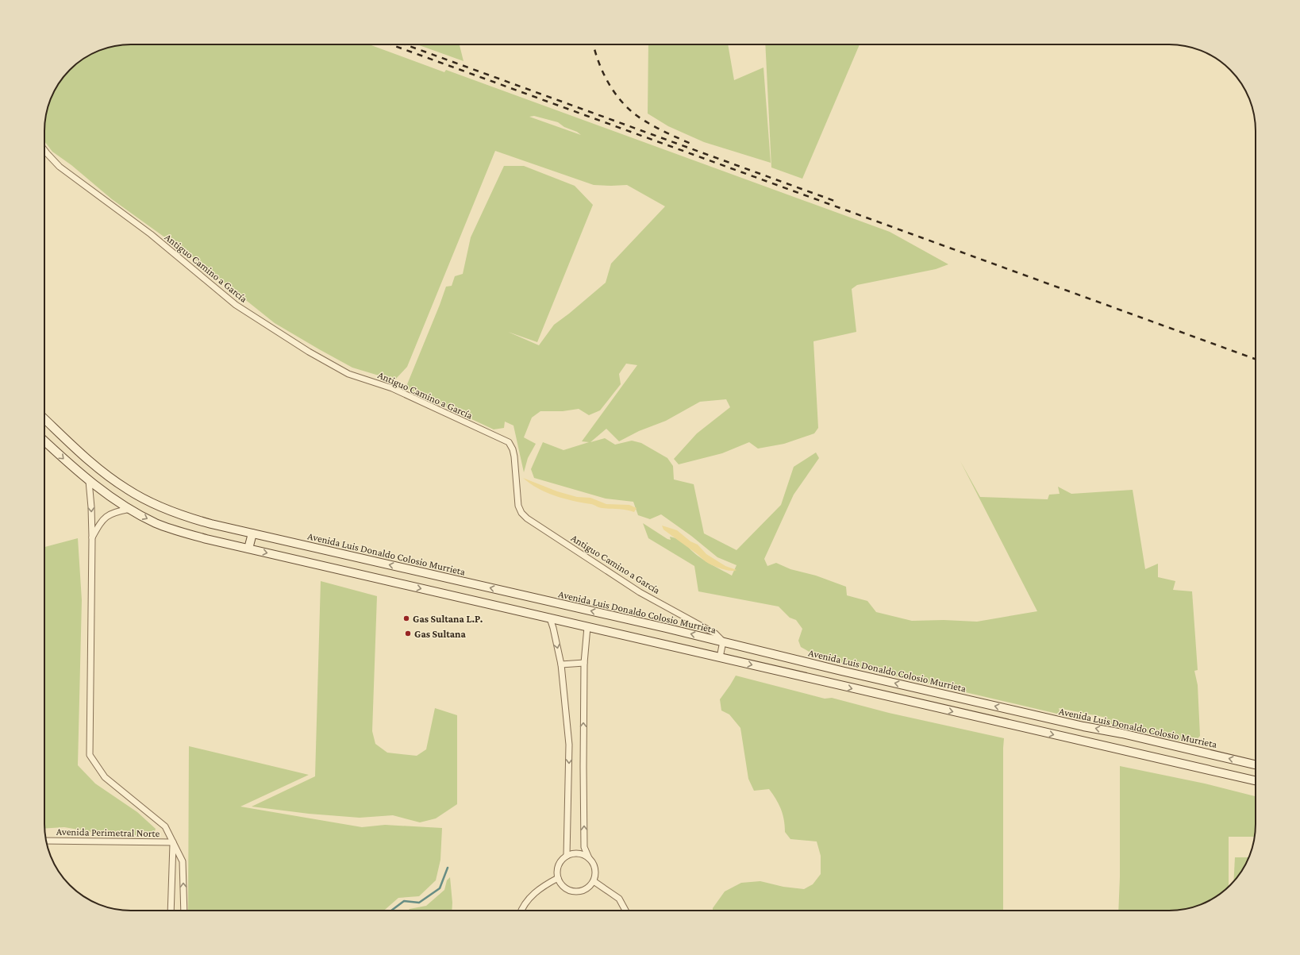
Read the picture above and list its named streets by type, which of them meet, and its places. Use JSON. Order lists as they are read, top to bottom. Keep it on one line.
{"streets":{"main road":["Avenida Luis Donaldo Colosio Murrieta"],"street":["Antiguo Camino a García","Avenida Perimetral Norte"]},"crossings":[["Antiguo Camino a García","Avenida Luis Donaldo Colosio Murrieta"]],"places":["Gas Sultana L.P.","Gas Sultana"]}
